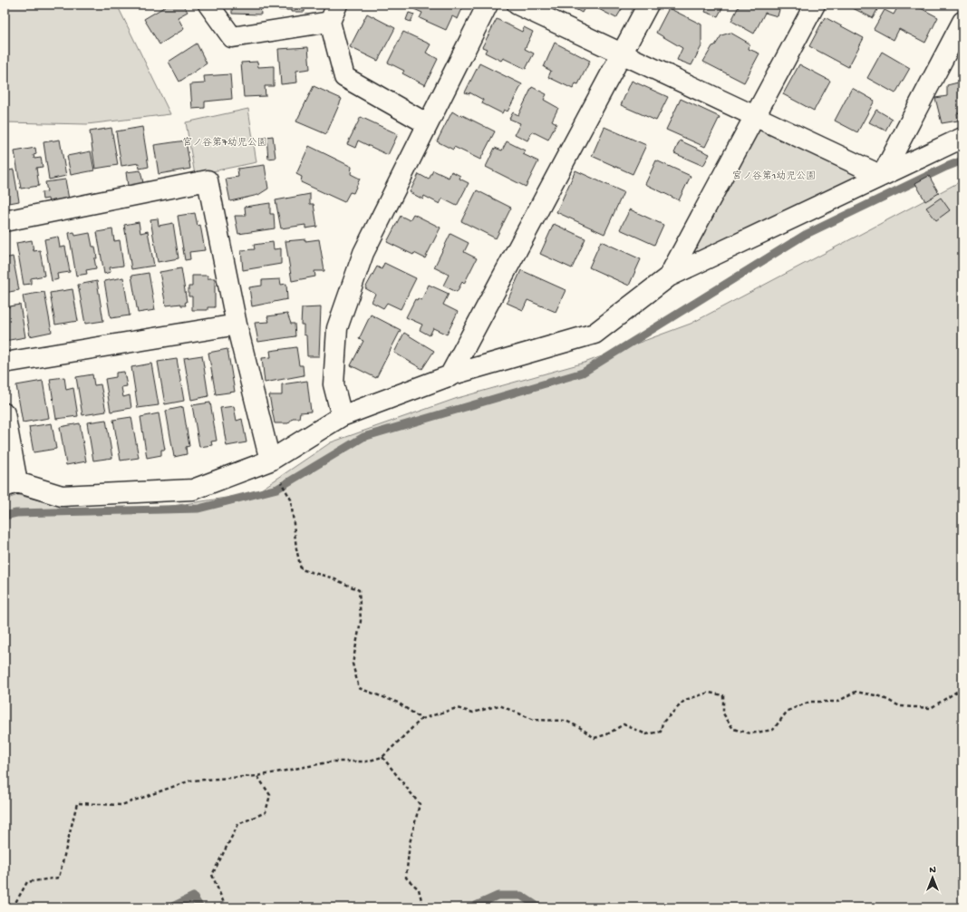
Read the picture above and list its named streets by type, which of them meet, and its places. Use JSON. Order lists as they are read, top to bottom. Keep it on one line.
{"parks":["宮ノ谷第7幼児公園","宮ノ谷第1幼児公園"],"north":"top"}
